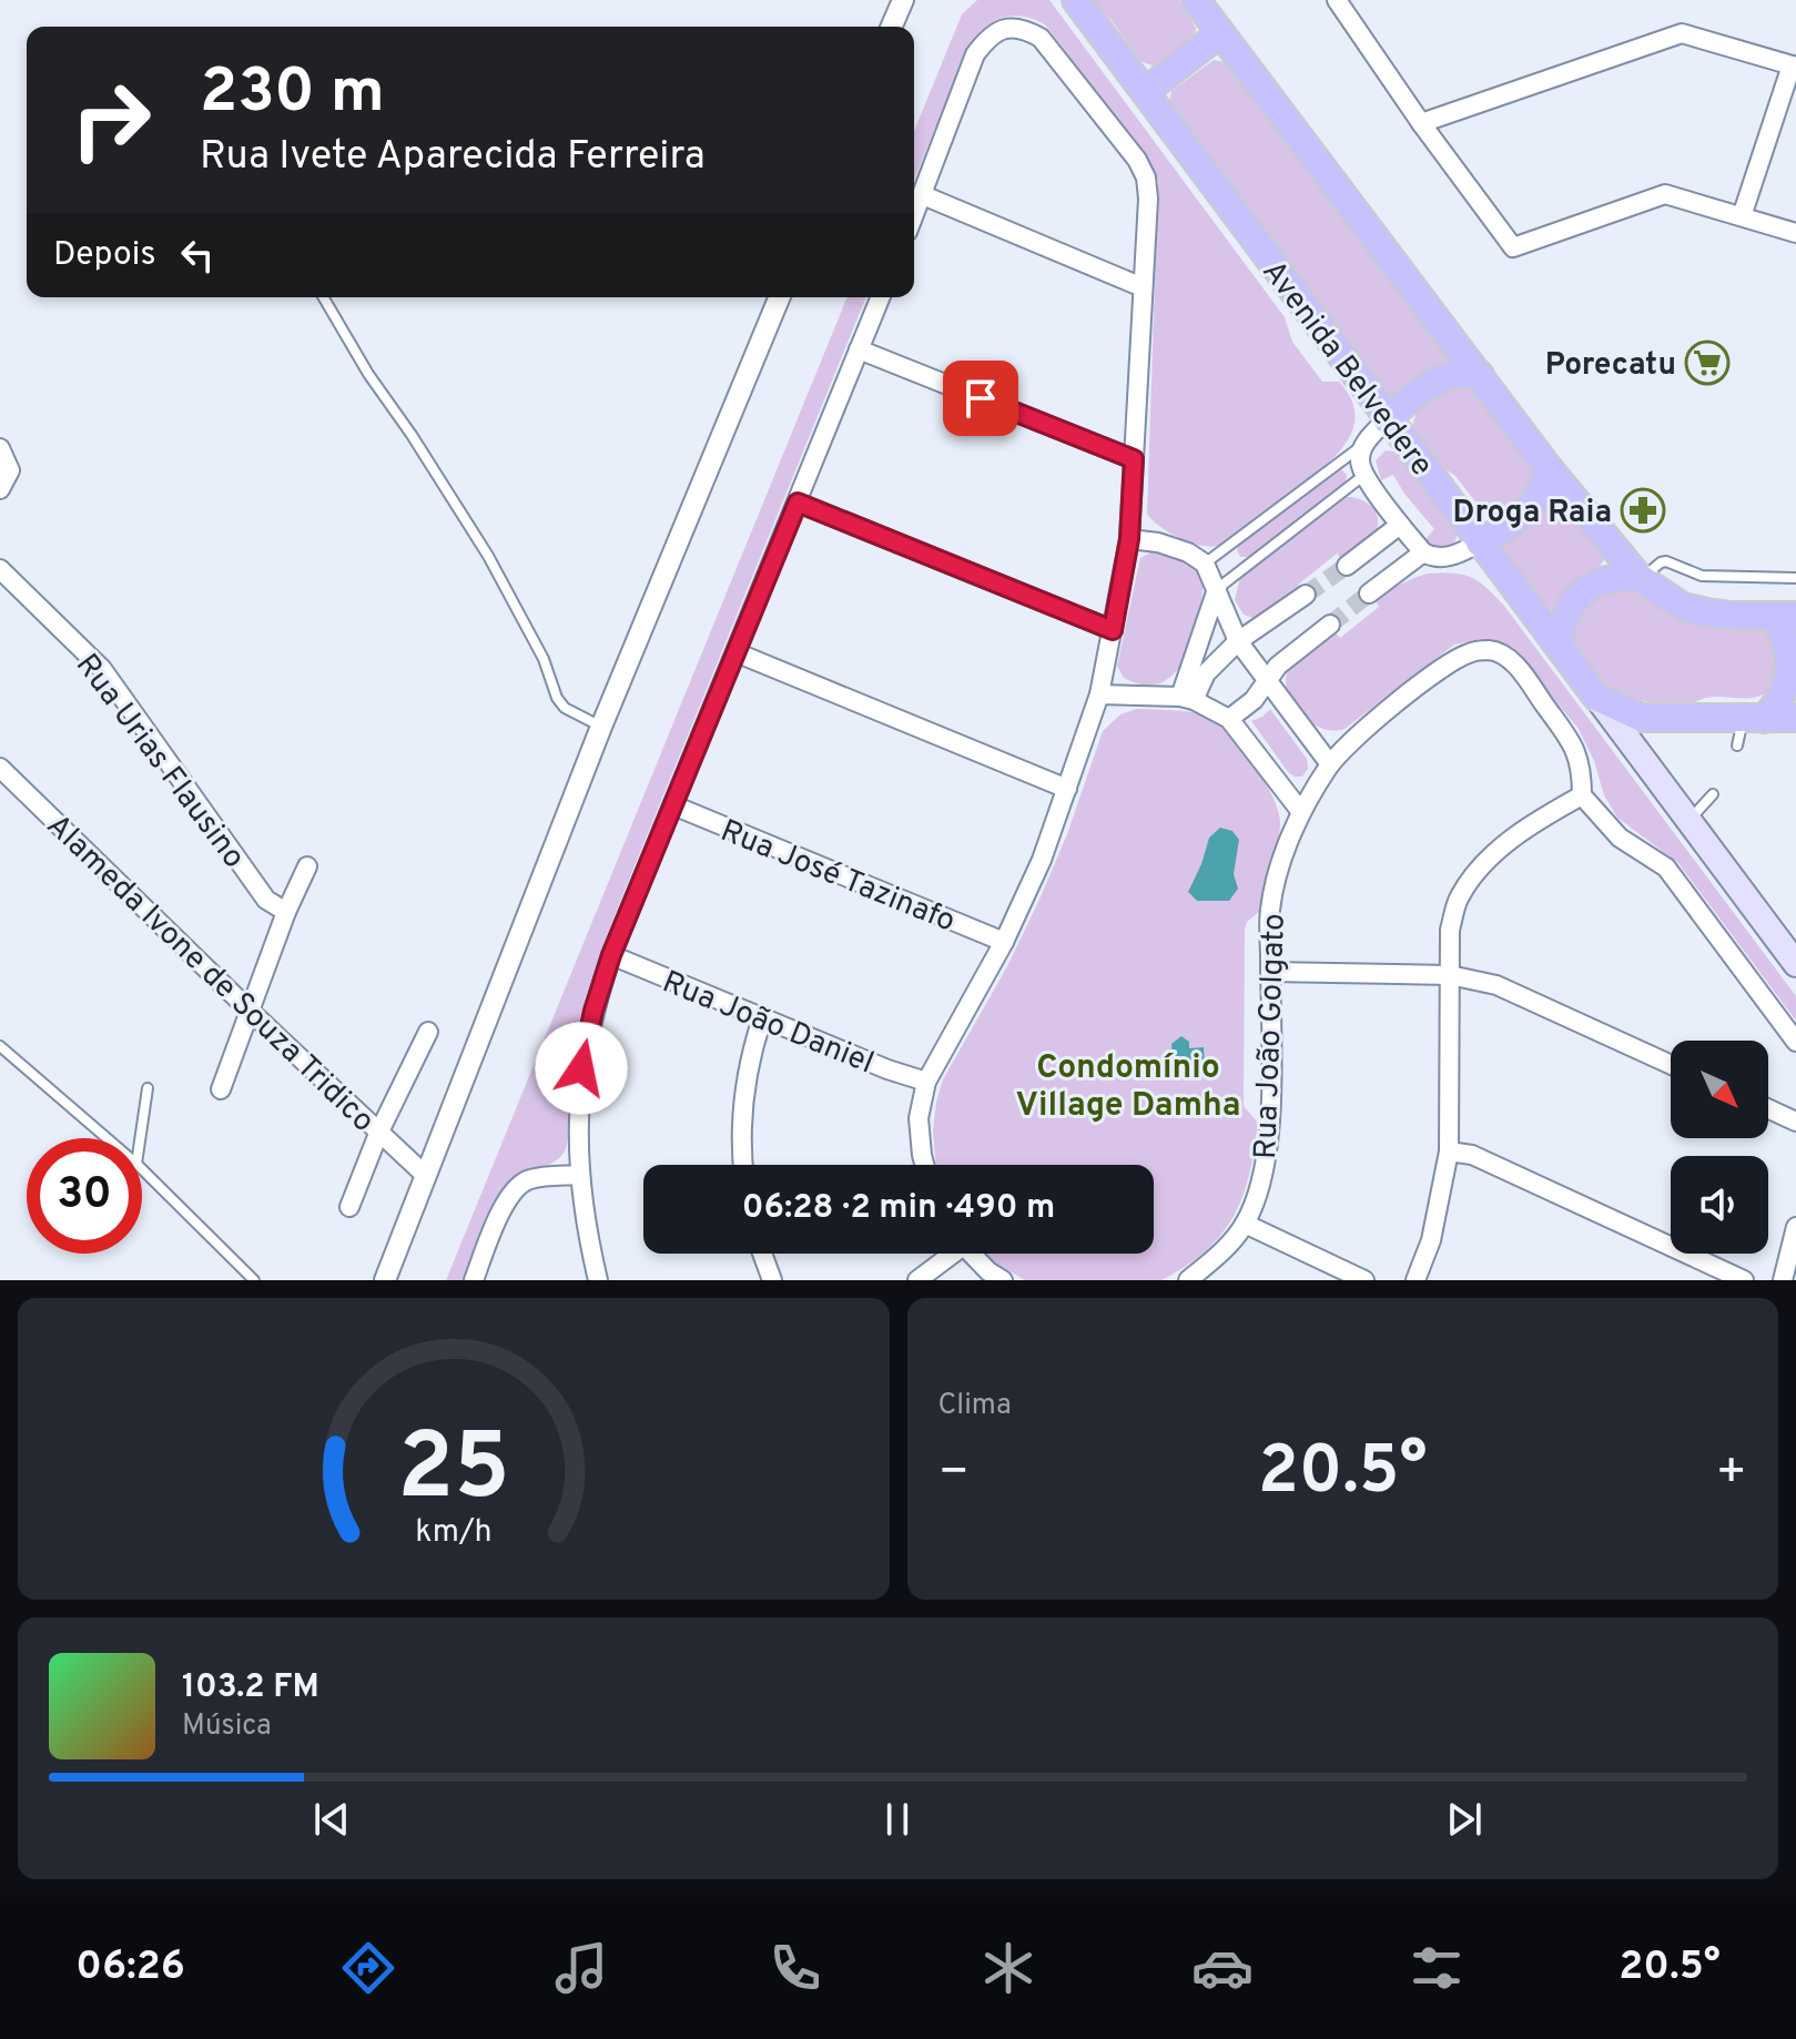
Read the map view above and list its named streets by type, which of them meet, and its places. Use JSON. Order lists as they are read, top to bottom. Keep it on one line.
{"streets":{"main road":["Avenida Belvedere"],"street":["Rua Urias Flausino","Rua José Tazinafo","Alameda Ivone de Souza Tridico","Rua João Daniel","Rua João Golgato"]},"districts":["Condomínio Village Damha"],"places":{"supermarket":["Porecatu"],"pharmacy":["Droga Raia"]},"north":"bottom right","page":{"turn":["230 m","Rua Ivete Aparecida Ferreira"],"then":"Depois","limit":"30","trip":"06:28 · 2 min · 490 m","tile":"Clima","heat":["−","20.5°","+"],"song":["103.2 FM","Música"],"tabs":["06:26","20.5°"],"gauge":["25","km/h"]}}
